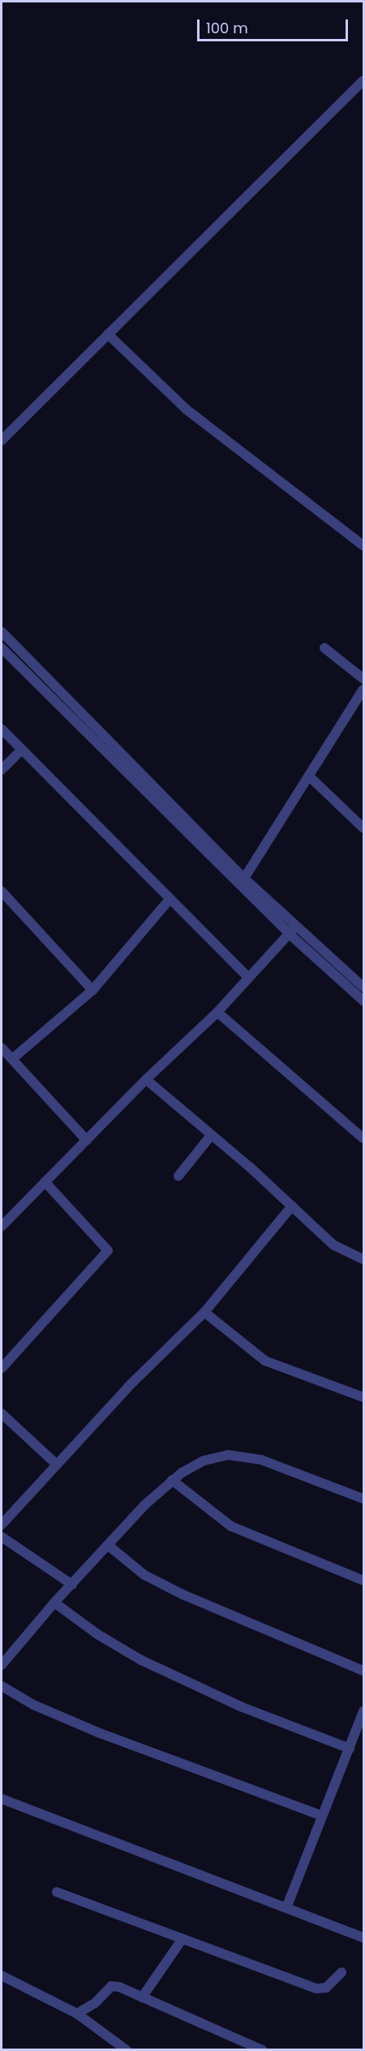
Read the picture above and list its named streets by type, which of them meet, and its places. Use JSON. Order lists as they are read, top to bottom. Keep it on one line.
{"scale_bar":"100 m"}
